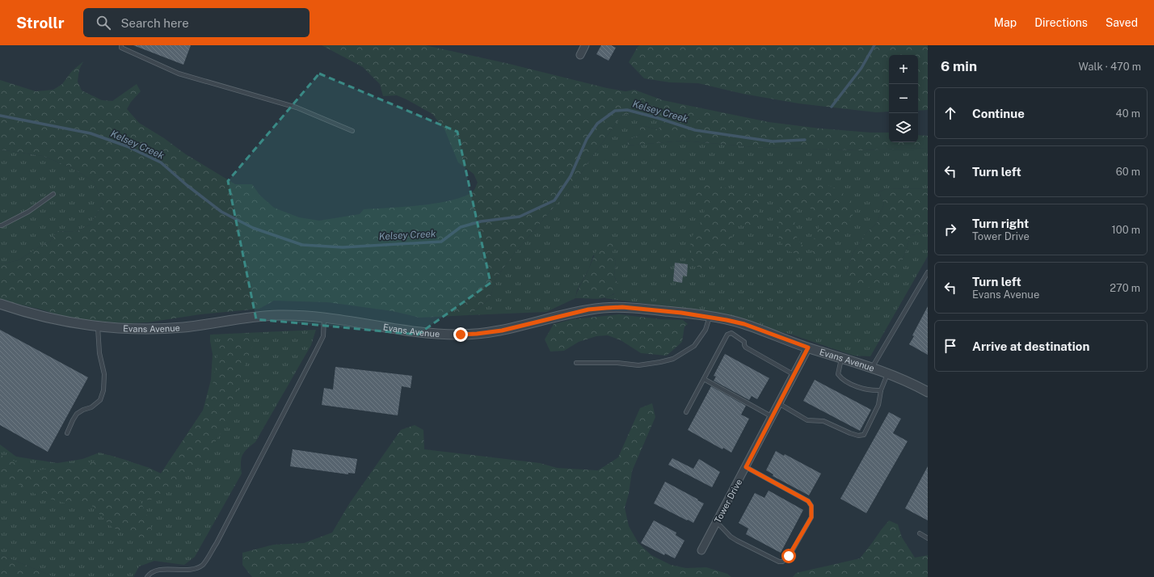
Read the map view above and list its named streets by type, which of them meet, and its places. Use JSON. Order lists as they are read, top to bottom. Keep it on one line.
{"streets":{"street":["Evans Avenue","Tower Drive"]},"crossings":[["Evans Avenue","Tower Drive"]],"water":["Kelsey Creek"],"page":{"header":"Strollr","search":"Search here","nav":["Map","Directions","Saved"],"heading":["6 min","Walk · 470 m"],"map_buttons":["+","−"],"list":[["Continue","40 m"],["Turn left","60 m"],["Turn right","Tower Drive","100 m"],["Turn left","Evans Avenue","270 m"],"Arrive at destination"]}}
